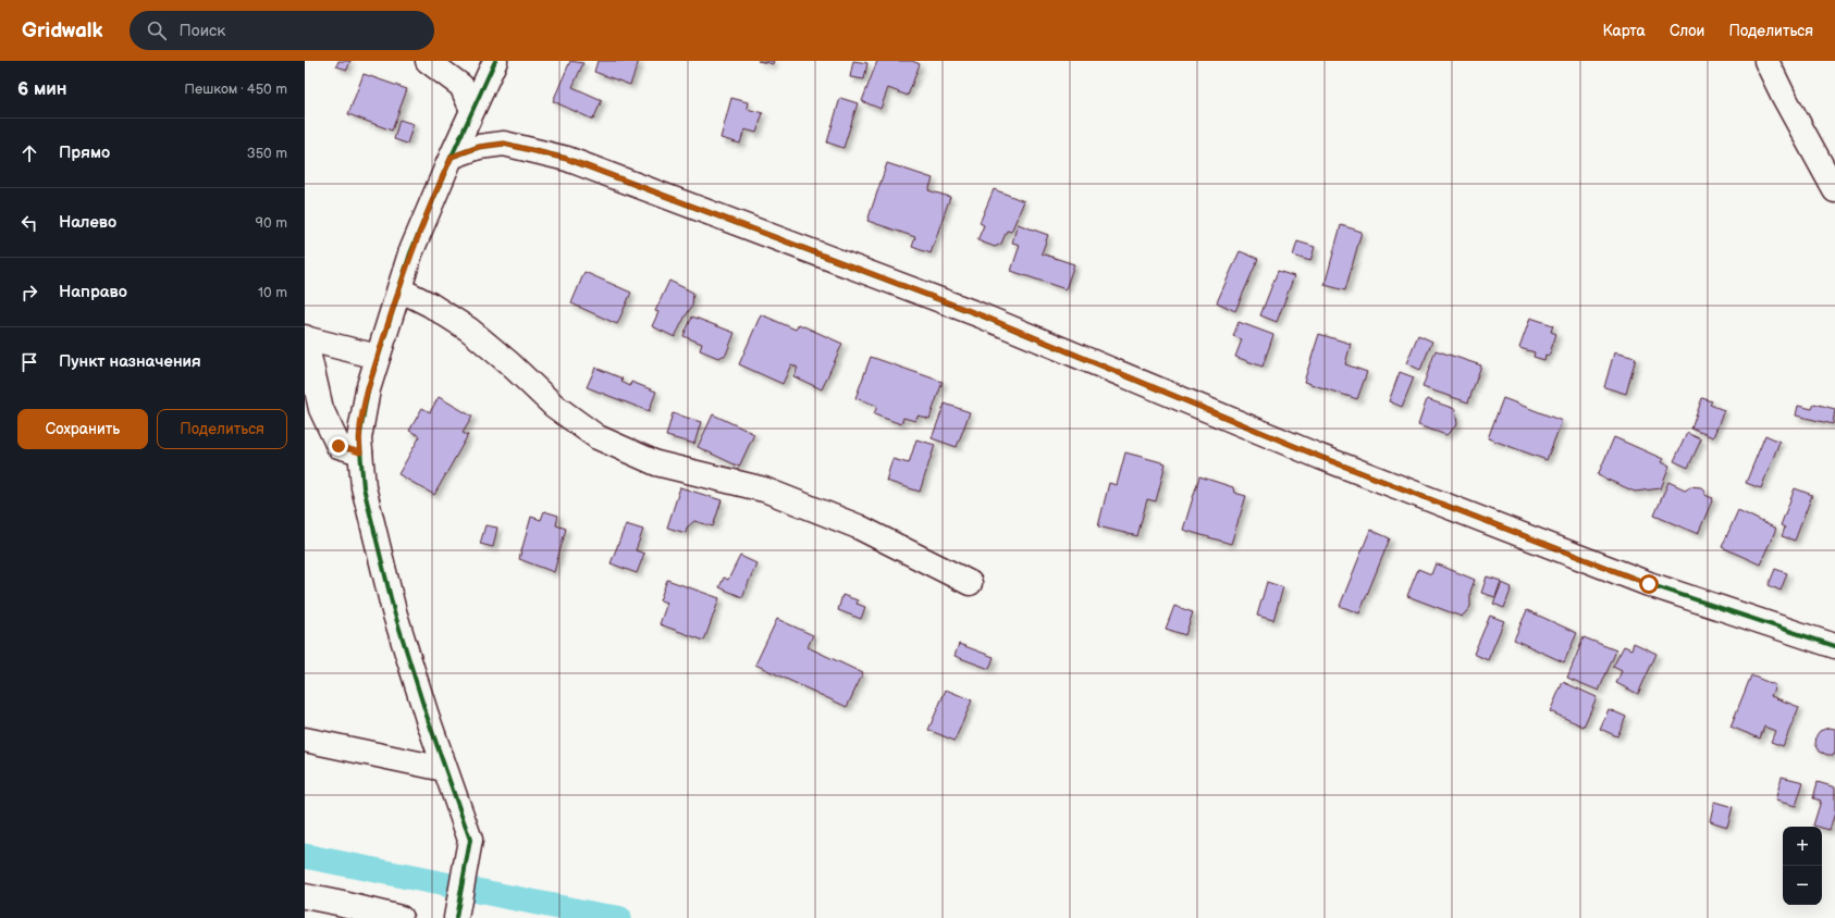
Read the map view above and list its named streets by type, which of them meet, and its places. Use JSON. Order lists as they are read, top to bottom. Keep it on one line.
{"page":{"header":"Gridwalk","search":"Поиск","nav":["Карта","Слои","Поделиться"],"heading":["6 мин","Пешком · 450 m"],"list":[["Прямо","350 m"],["Налево","90 m"],["Направо","10 m"],"Пункт назначения"],"buttons":["Сохранить","Поделиться"],"map_buttons":["+","−"]}}
